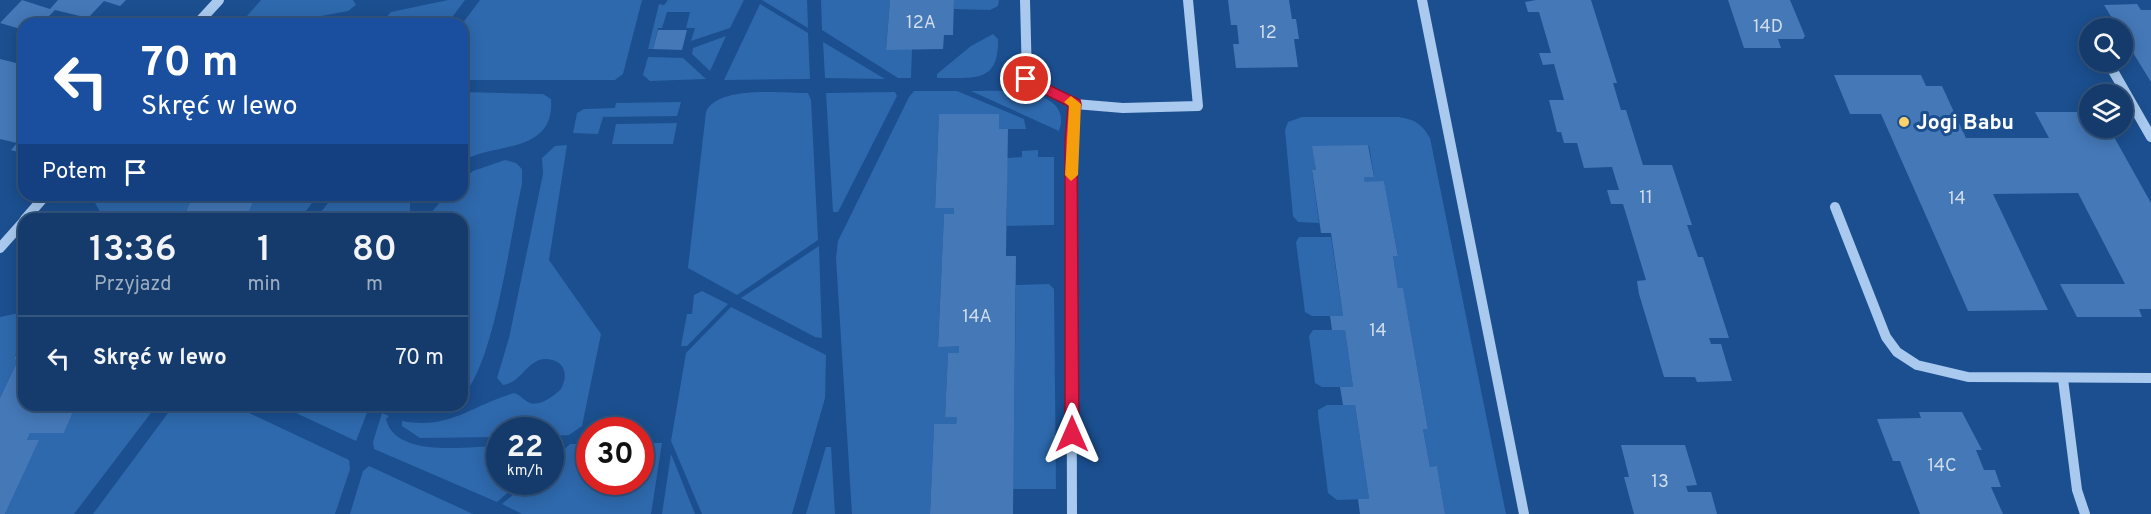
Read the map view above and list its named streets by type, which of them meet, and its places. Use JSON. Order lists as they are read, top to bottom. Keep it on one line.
{"places":["Jogi Babu"],"house_numbers":["12A","14D","12","11","14","14A","14","14C","13"],"page":{"turn":["70 m","Skręć w lewo"],"then":"Potem","eta":["13:36","Przyjazd","1","min","80","m"],"list":[{"name":"Skręć w lewo","value":"70 m"}],"speed":"22 km/h","limit":"30"}}
